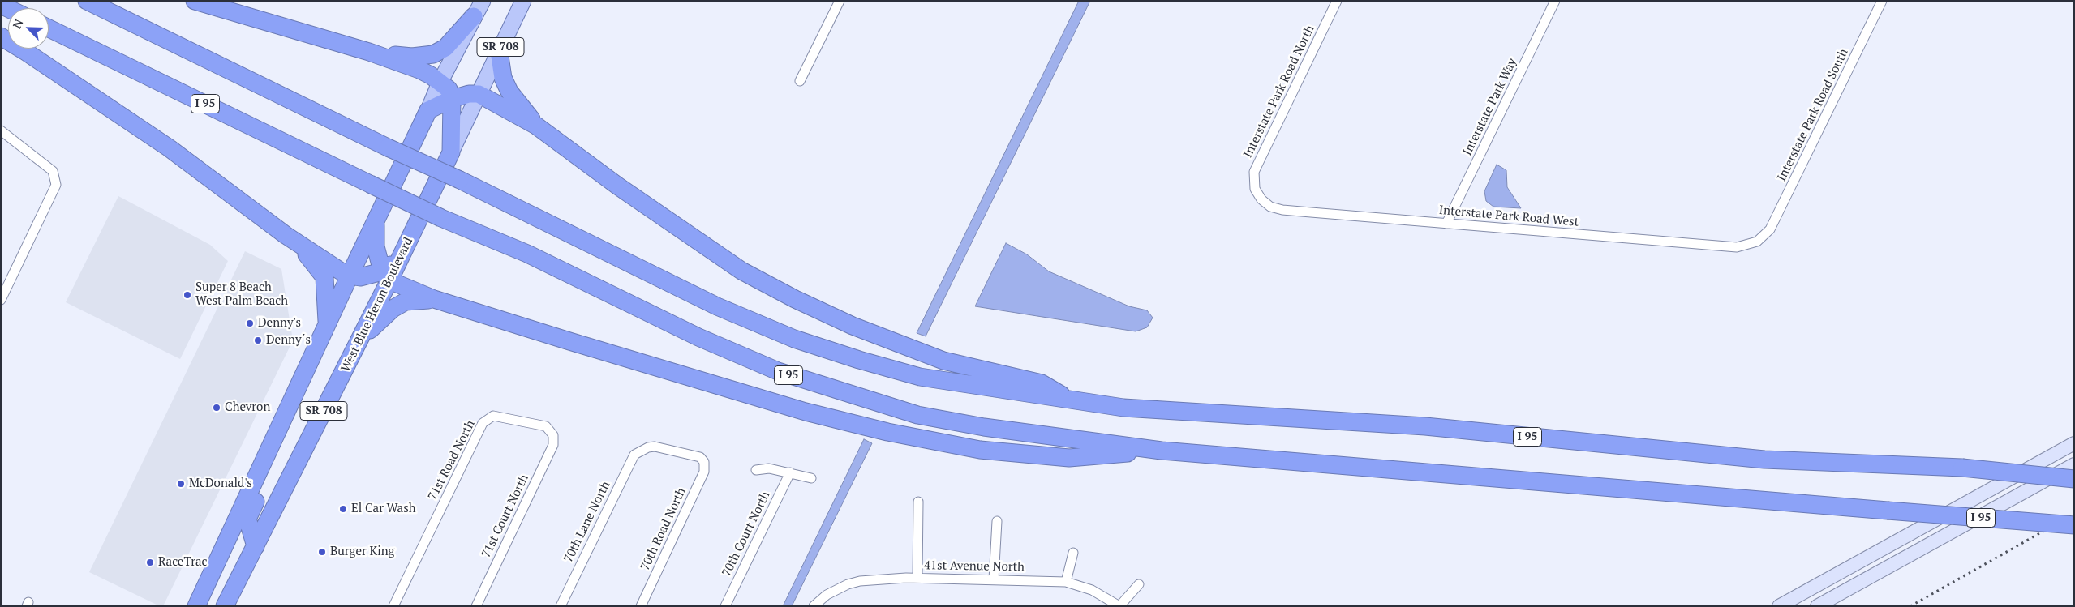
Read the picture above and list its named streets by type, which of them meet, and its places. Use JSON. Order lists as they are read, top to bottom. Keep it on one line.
{"streets":{"highway":["SR 708","I 95","West Blue Heron Boulevard"],"street":["Interstate Park Road North","Interstate Park Way","Interstate Park Road South","Interstate Park Road West","71st Road North","71st Court North","70th Lane North","70th Road North","70th Court North","41st Avenue North"]},"crossings":[["Interstate Park Road North","Interstate Park Road West"],["Interstate Park Way","Interstate Park Road West"],["Interstate Park Road South","Interstate Park Road West"],["71st Road North","71st Court North"],["70th Lane North","70th Road North"]],"places":["Super 8 Beach West Palm Beach","Denny's","Denny´s","Chevron","McDonald's","El Car Wash","Burger King","RaceTrac"],"north":"top left"}
